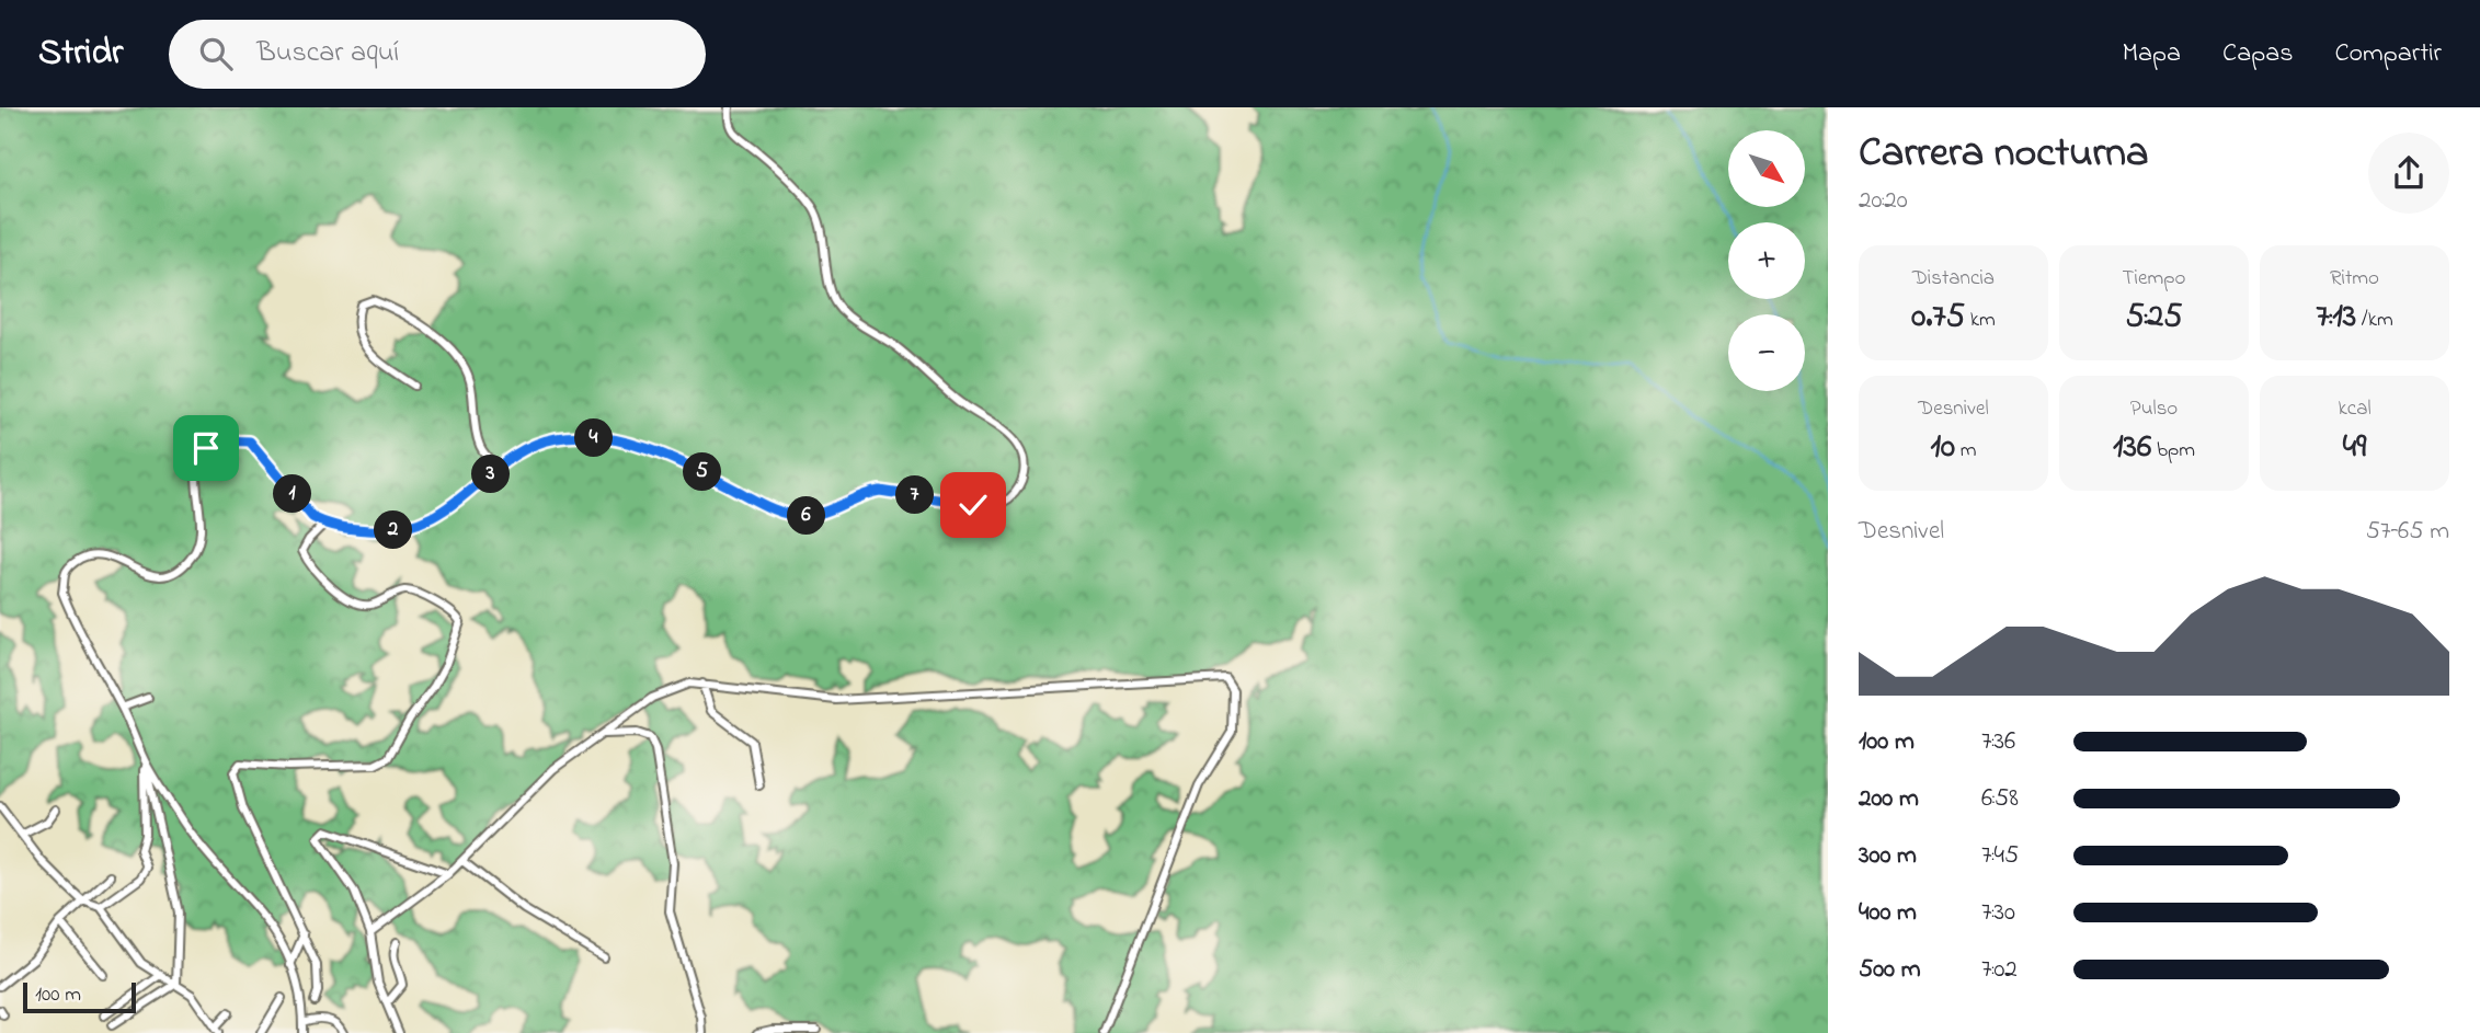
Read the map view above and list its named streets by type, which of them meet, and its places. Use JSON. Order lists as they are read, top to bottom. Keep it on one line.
{"scale_bar":"100 m","north":"bottom right","page":{"header":"Stridr","search":"Buscar aquí","nav":["Mapa","Capas","Compartir"],"heading":["Carrera nocturna","20:20"],"map_buttons":["+","−"],"stats":[["Distancia","0.75 km"],["Tiempo","5:25"],["Ritmo","7:13 /km"],["Desnivel","10 m"],["Pulso","136 bpm"],["kcal","49"]],"pins":["4","5","3","1","7","6","2"],"chart":["Desnivel","57–65 m"],"list":[{"name":"100 m","note":"7:36"},{"name":"200 m","note":"6:58"},{"name":"300 m","note":"7:45"},{"name":"400 m","note":"7:30"},{"name":"500 m","note":"7:02"}],"scale":"100 m"}}
